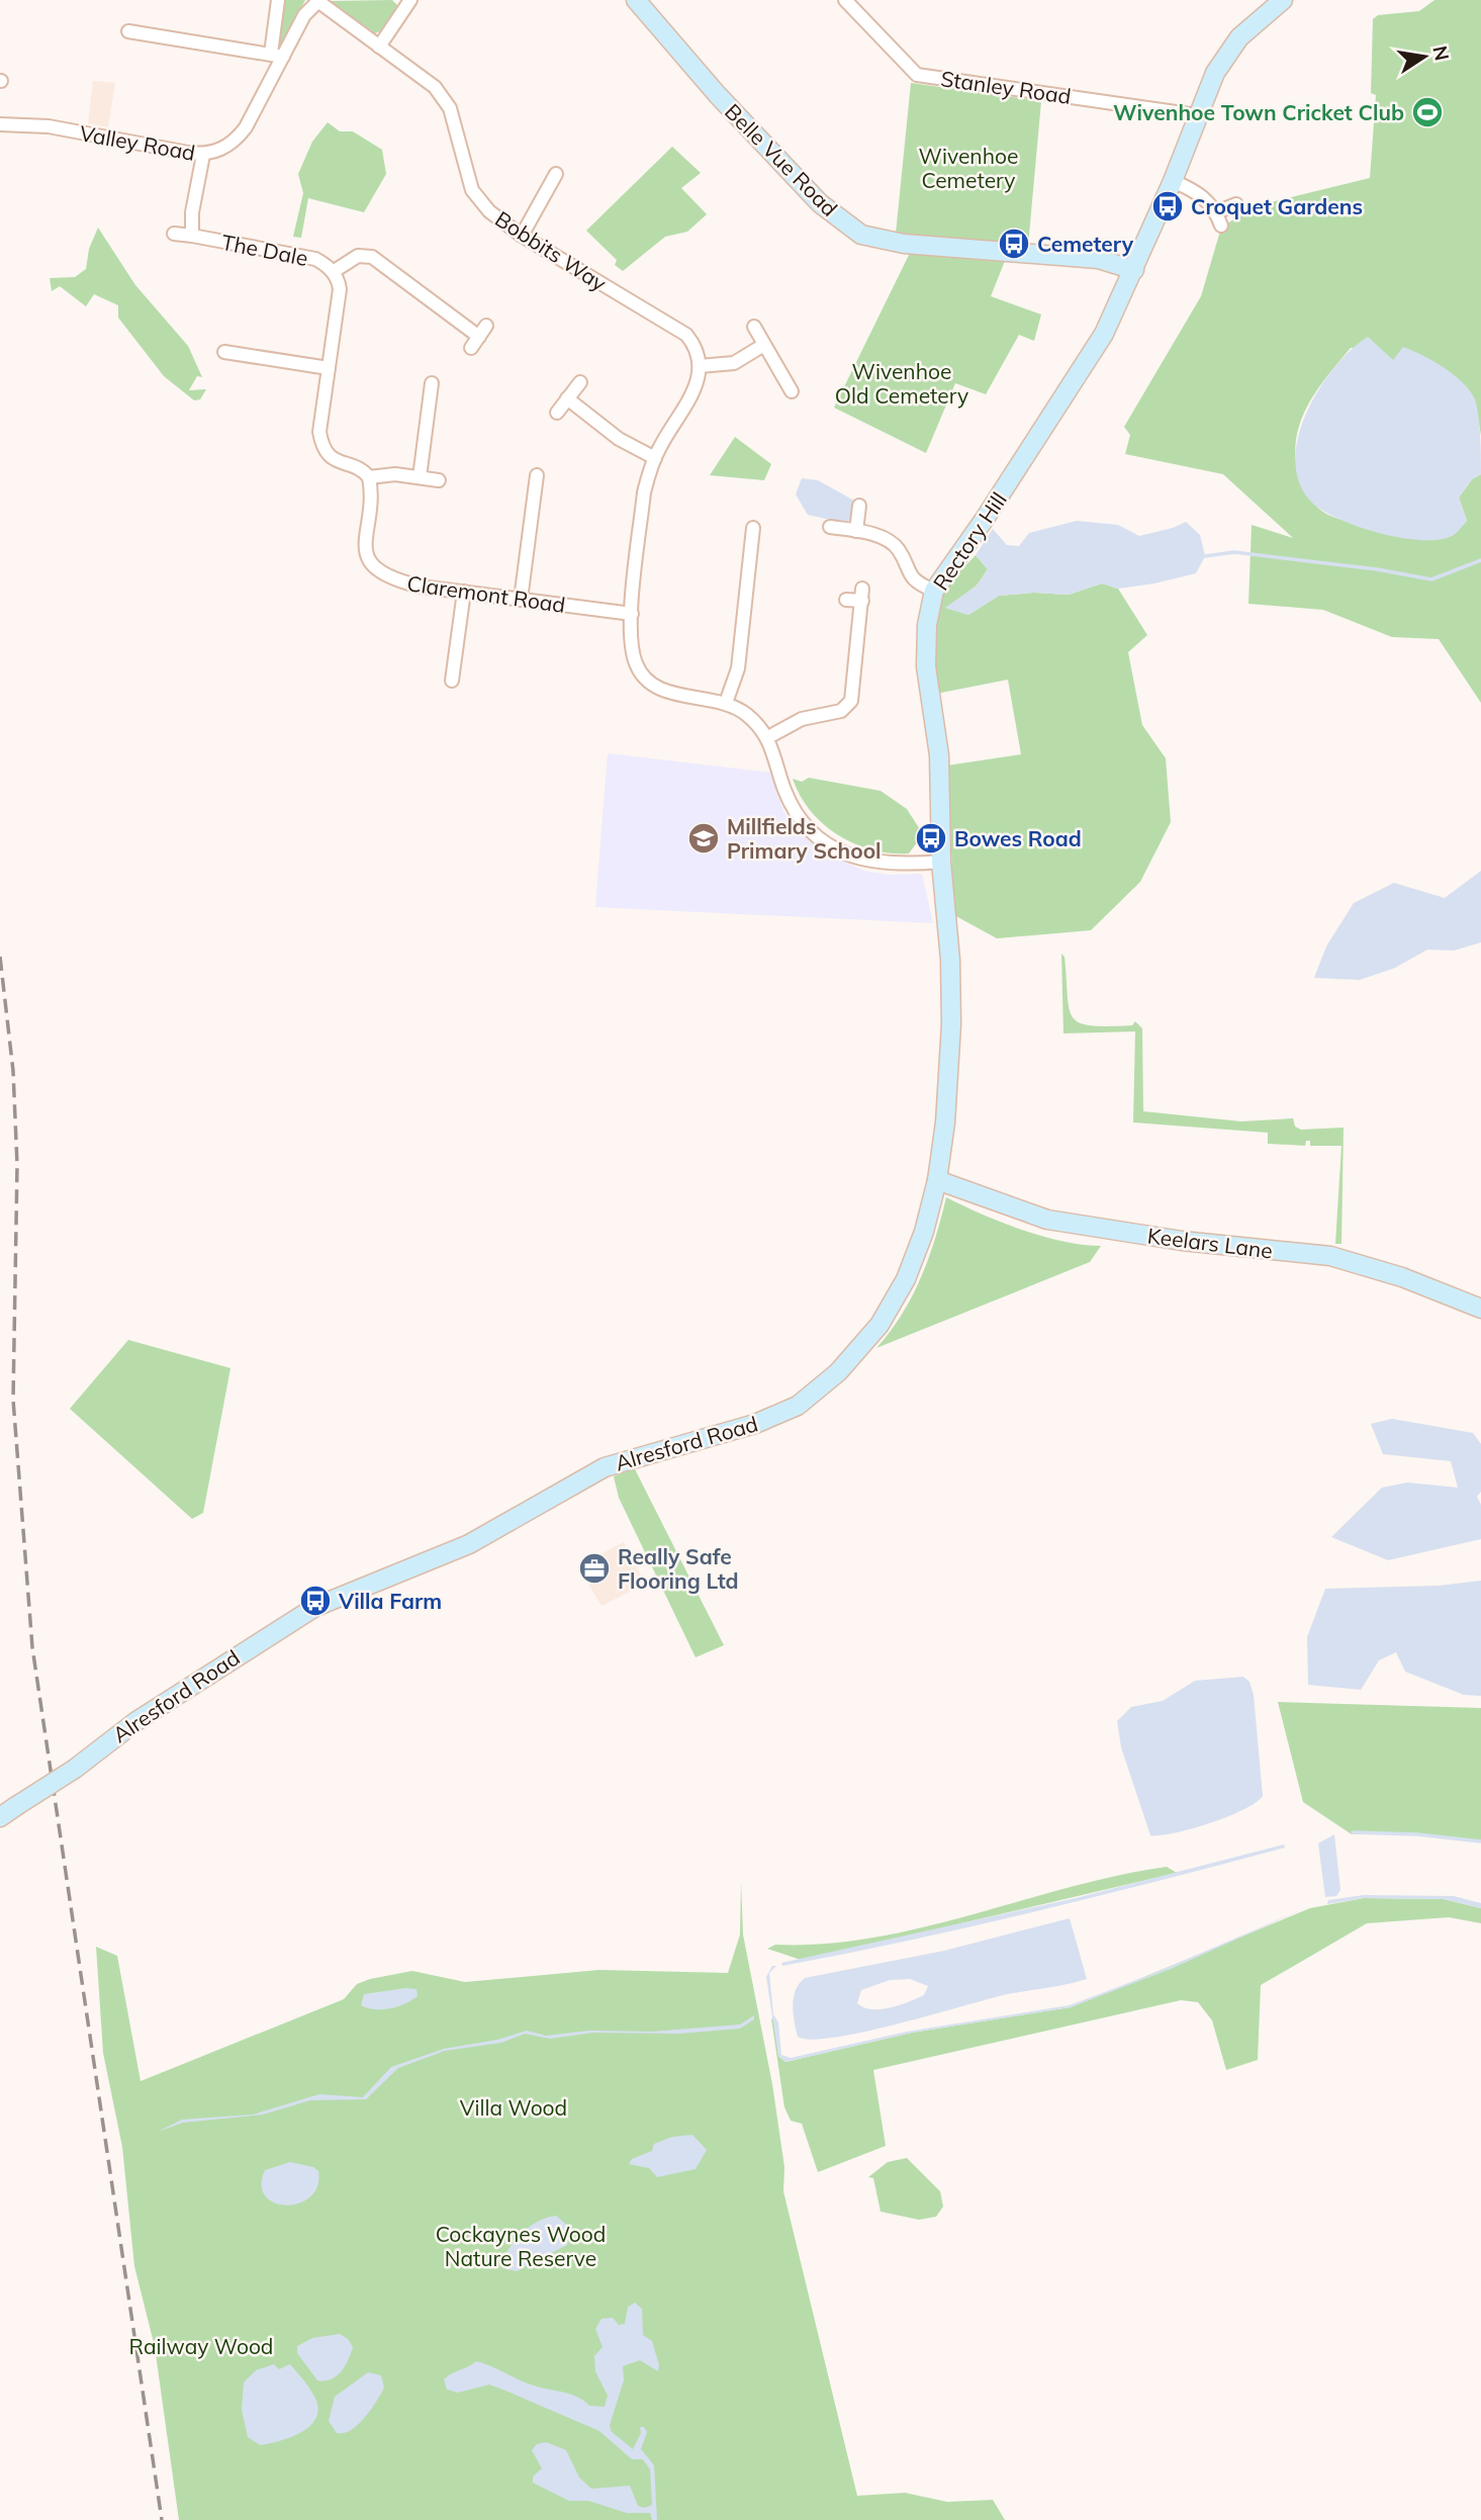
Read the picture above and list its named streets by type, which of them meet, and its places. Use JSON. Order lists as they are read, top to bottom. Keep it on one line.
{"streets":{"street":["Stanley Road","Valley Road","Belle Vue Road","The Dale","Bobbits Way","Rectory Hill","Claremont Road","Keelars Lane","Alresford Road"]},"crossings":[["Stanley Road","Rectory Hill"],["Valley Road","The Dale"],["Valley Road","Bobbits Way"],["Belle Vue Road","Rectory Hill"],["Rectory Hill","Alresford Road"],["Keelars Lane","Alresford Road"]],"parks":["Wivenhoe Cemetery","Wivenhoe Old Cemetery","Villa Wood","Cockaynes Wood Nature Reserve","Railway Wood"],"places":{"sports":["Wivenhoe Town Cricket Club"],"bus stop":["Croquet Gardens","Cemetery","Bowes Road","Villa Farm"],"school or university":["Millfields Primary School"],"office":["Really Safe Flooring Ltd"]},"north":"right"}
